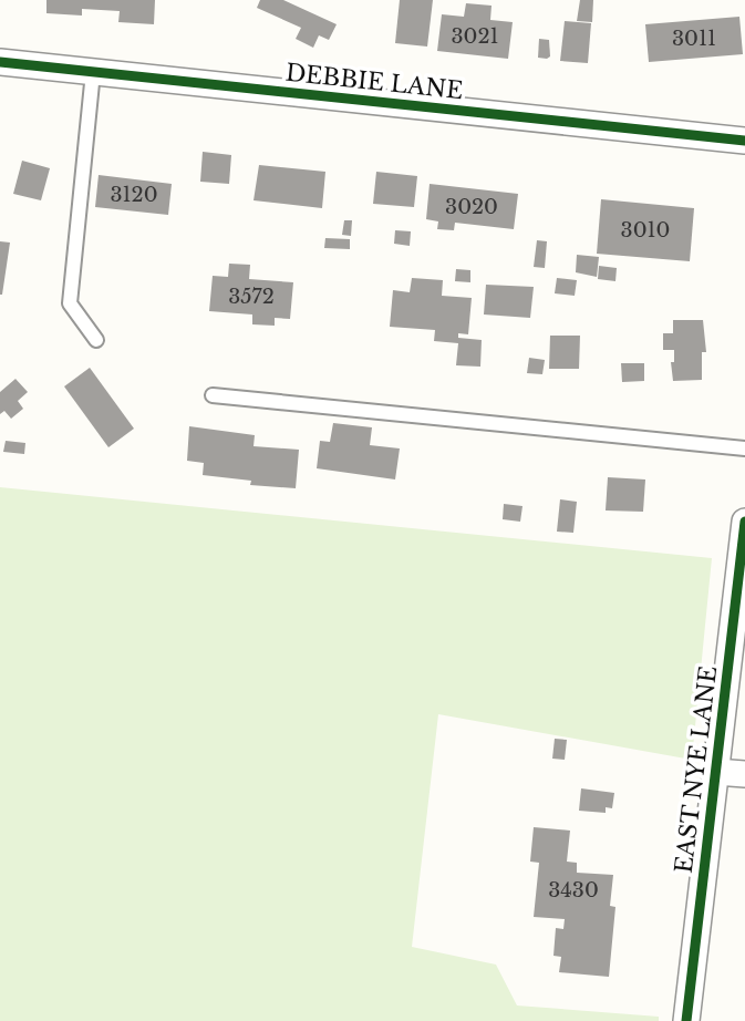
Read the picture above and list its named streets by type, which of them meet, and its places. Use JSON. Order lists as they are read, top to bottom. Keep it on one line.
{"streets":{"street":["DEBBIE LANE","EAST NYE LANE"]},"house_numbers":["3021","3011","3120","3020","3010","3572","3430"]}
